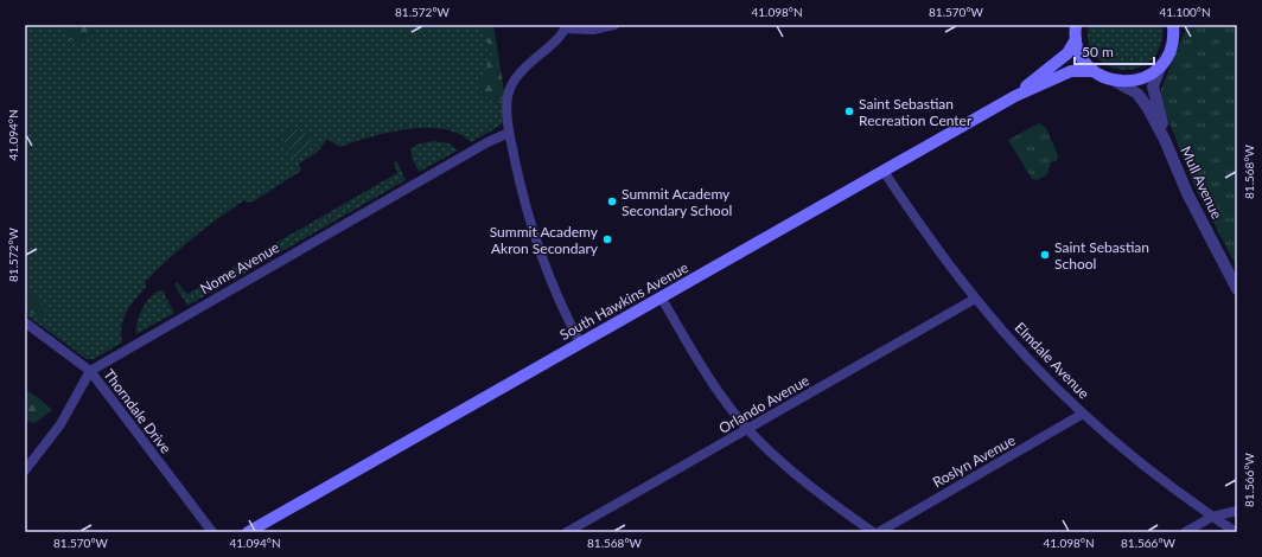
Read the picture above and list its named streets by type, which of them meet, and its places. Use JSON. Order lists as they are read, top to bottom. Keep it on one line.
{"streets":{"main road":["South Hawkins Avenue"],"street":["Mull Avenue","Nome Avenue","Elmdale Avenue","Orlando Avenue","Thorndale Drive","Roslyn Avenue"]},"crossings":[["Nome Avenue","Thorndale Drive"],["South Hawkins Avenue","Elmdale Avenue"],["Elmdale Avenue","Orlando Avenue"],["Elmdale Avenue","Roslyn Avenue"]],"places":["Saint Sebastian Recreation Center","Summit Academy Secondary School","Summit Academy Akron Secondary","Saint Sebastian School"],"scale_bar":"50 m","coordinates":["81.572°W","41.098°N","81.570°W","41.100°N","41.094°N","81.568°W","81.566°W"]}
